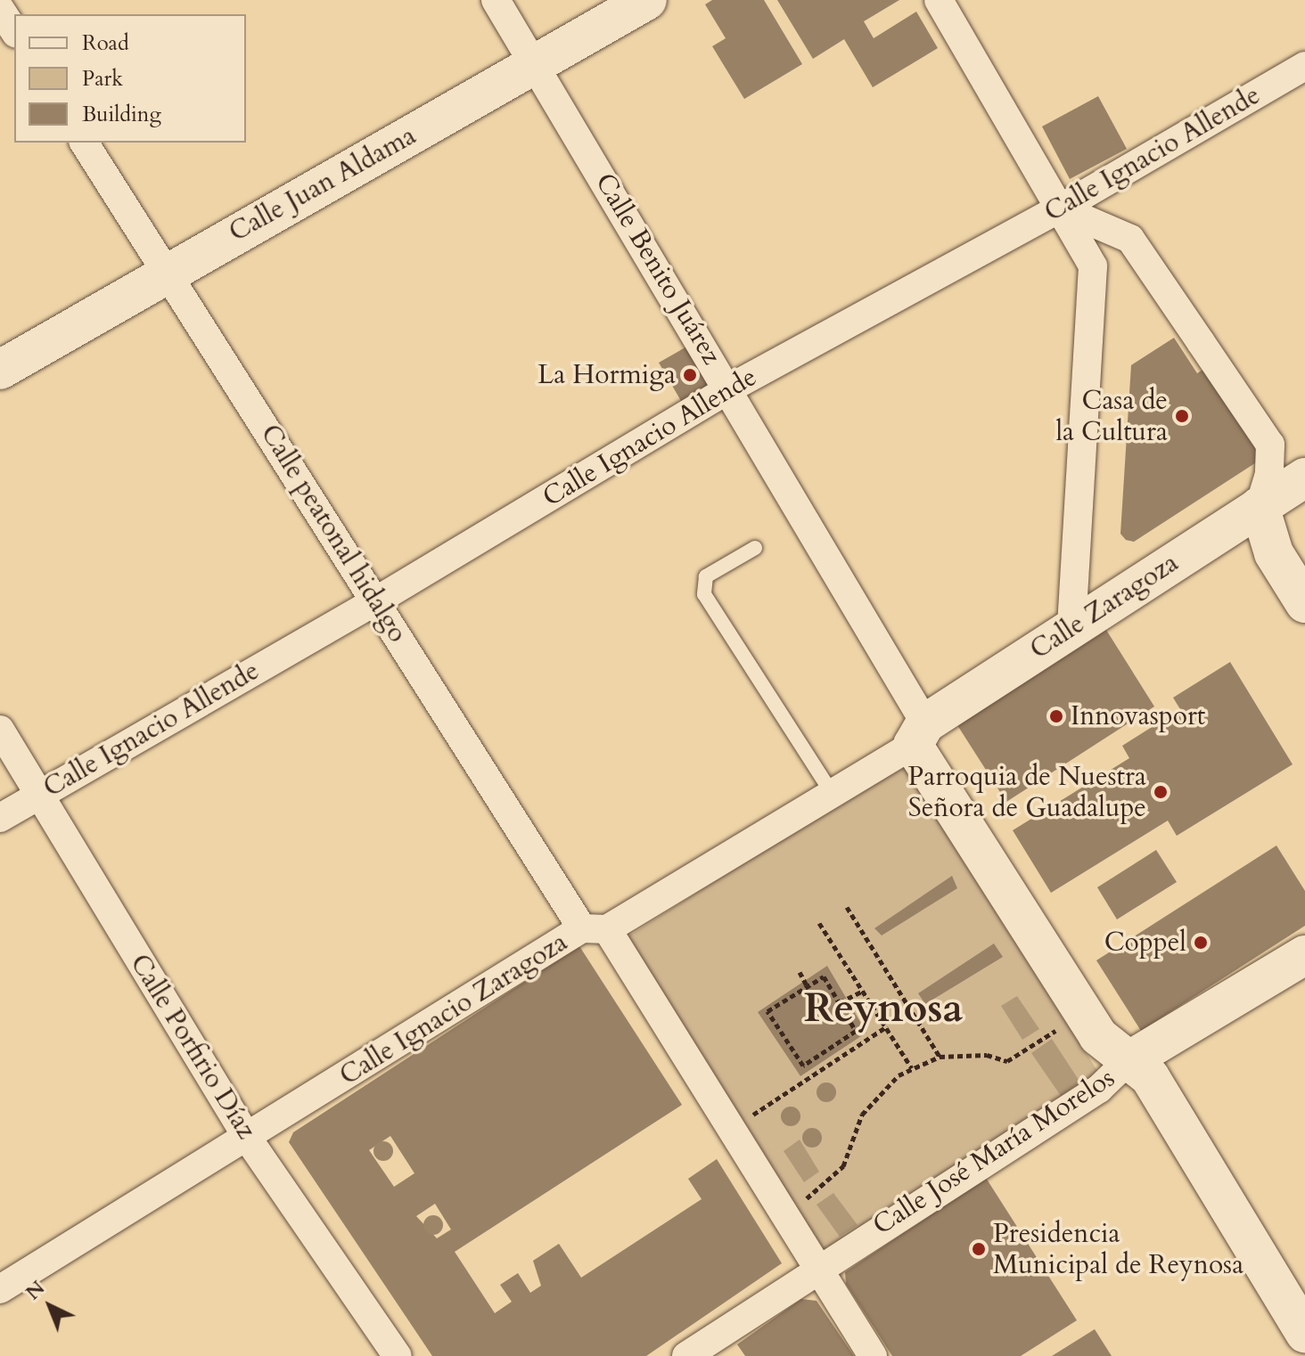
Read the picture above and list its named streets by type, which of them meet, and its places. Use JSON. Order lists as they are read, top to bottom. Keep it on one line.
{"streets":{"main road":["Calle Juan Aldama","Calle Zaragoza","Calle José María Morelos"],"street":["Calle Ignacio Allende","Calle Benito Juárez","Calle peatonal hidalgo","Calle Ignacio Zaragoza","Calle Porfirio Díaz"]},"crossings":[["Calle Ignacio Allende","Calle Benito Juárez"],["Calle Ignacio Allende","Calle peatonal hidalgo"],["Calle Ignacio Allende","Calle Porfirio Díaz"],["Calle Juan Aldama","Calle Benito Juárez"],["Calle Juan Aldama","Calle peatonal hidalgo"],["Calle Benito Juárez","Calle Zaragoza"],["Calle Benito Juárez","Calle Ignacio Zaragoza"],["Calle peatonal hidalgo","Calle Ignacio Zaragoza"],["Calle peatonal hidalgo","Calle José María Morelos"],["Calle Zaragoza","Calle Ignacio Zaragoza"],["Calle Ignacio Zaragoza","Calle Porfirio Díaz"]],"districts":["Reynosa"],"places":["La Hormiga","Casa de la Cultura","Innovasport","Parroquia de Nuestra Señora de Guadalupe","Coppel","Presidencia Municipal de Reynosa"],"legend":["Road","Park","Building"],"north":"top left"}
